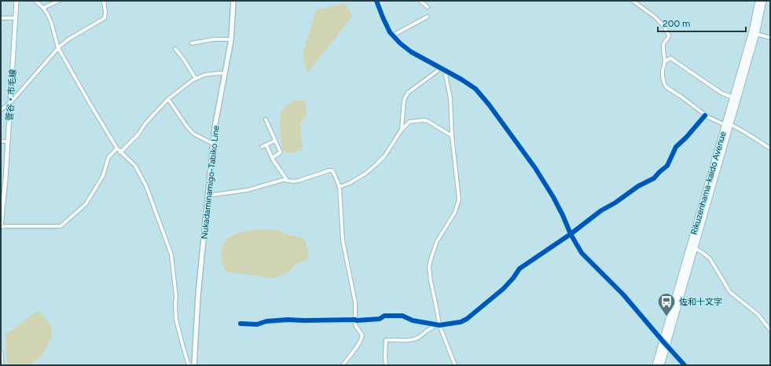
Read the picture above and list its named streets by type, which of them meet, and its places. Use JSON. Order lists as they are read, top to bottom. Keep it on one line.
{"streets":{"highway":["Rikuzenhama-kaido Avenue"],"main road":["Nukadaminamigo-Tabiko Line"],"street":["菅谷・市毛線"]},"places":{"bus stop":["佐和十文字"]},"scale_bar":"200 m"}
